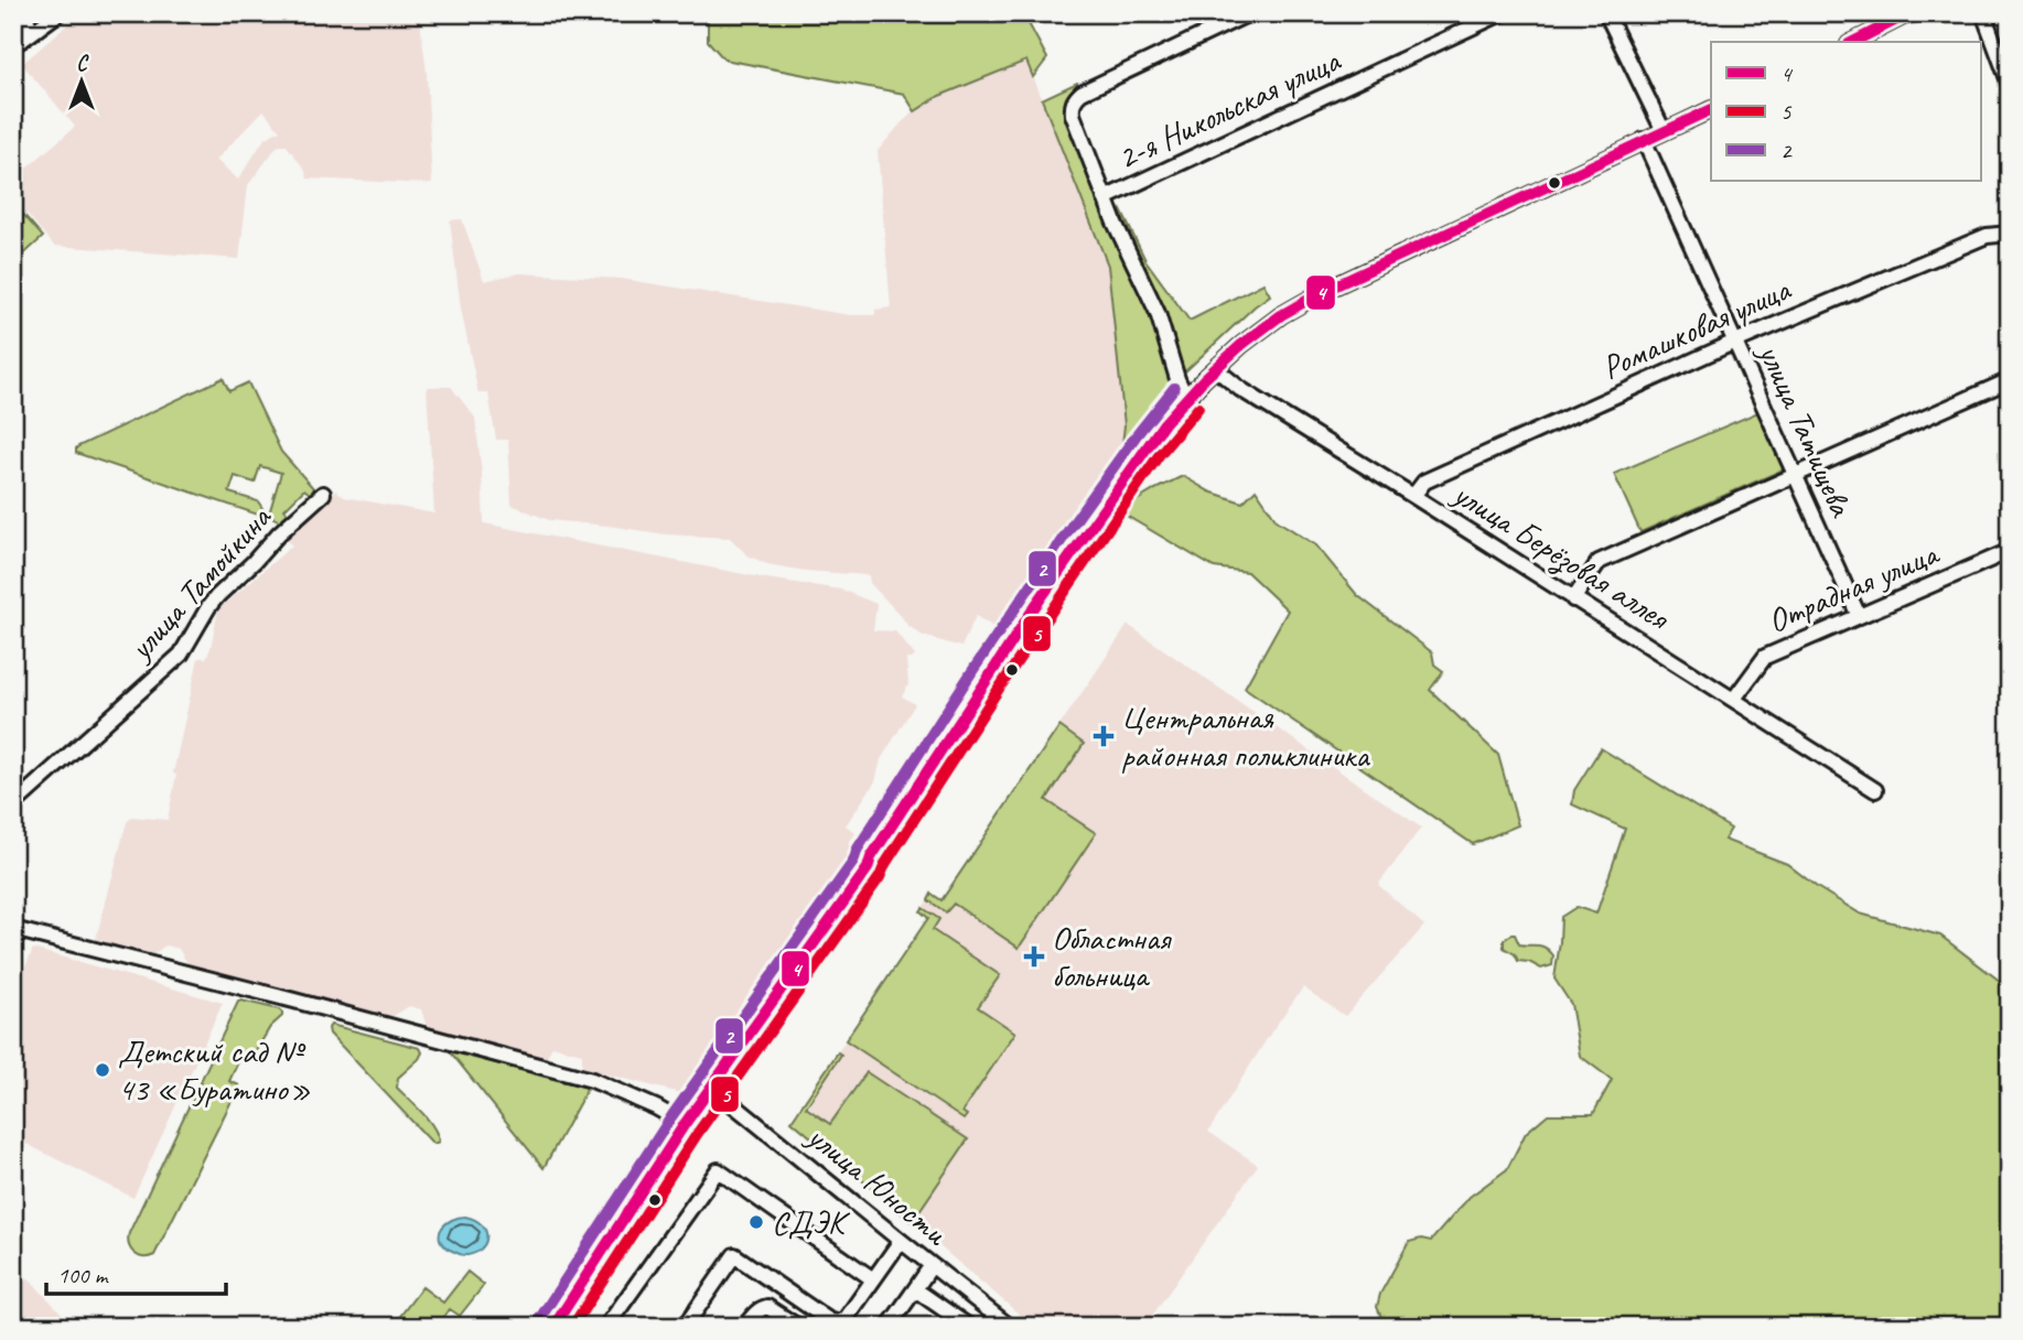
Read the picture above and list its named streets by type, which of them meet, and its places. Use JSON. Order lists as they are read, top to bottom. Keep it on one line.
{"streets":{"street":["2-я Никольская улица","Ромашковая улица","улица Татищева","улица Берёзовая аллея","улица Тамойкина","Отрадная улица","улица Юности"]},"crossings":[["Ромашковая улица","улица Татищева"],["Ромашковая улица","улица Берёзовая аллея"],["улица Татищева","Отрадная улица"],["улица Берёзовая аллея","Отрадная улица"]],"places":{"health":["Центральная районная поликлиника","Областная больница"],"other":["Детский сад № 43 «Буратино»","СДЭК"]},"lines":["transit line 4","transit line 2","transit line 5"],"legend":["4","5","2"],"scale_bar":"100 m","north":"top"}
